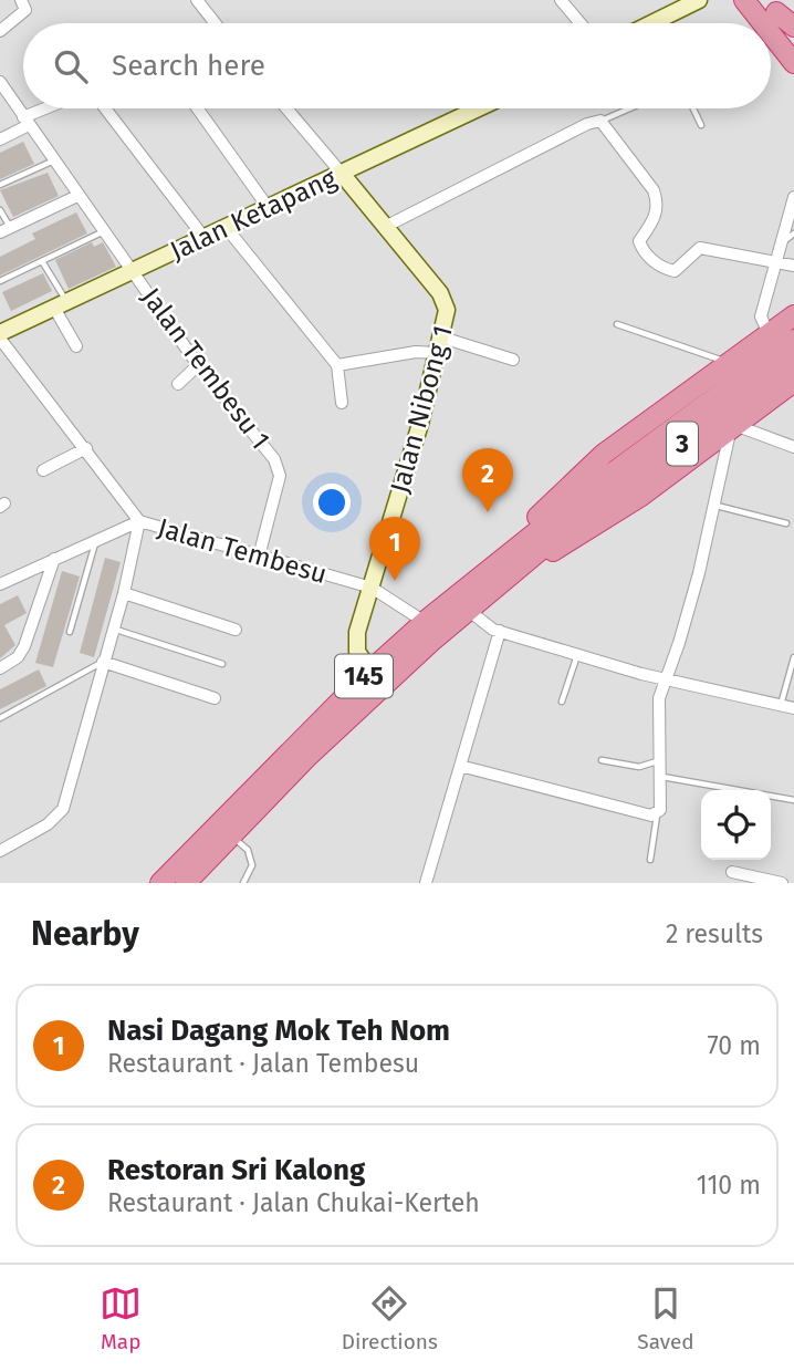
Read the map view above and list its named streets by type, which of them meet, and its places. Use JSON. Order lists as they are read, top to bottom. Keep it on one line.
{"streets":{"highway":["3","145"],"street":["Jalan Ketapang","Jalan Tembesu 1","Jalan Nibong 1","Jalan Tembesu"]},"crossings":[["Jalan Ketapang","Jalan Tembesu 1"],["Jalan Ketapang","Jalan Nibong 1"],["Jalan Ketapang","Jalan Tembesu"],["Jalan Tembesu 1","Jalan Tembesu"],["Jalan Nibong 1","Jalan Tembesu"],["Jalan Nibong 1","145"],["3","145"],["Jalan Tembesu","145"]],"page":{"search":"Search here","pins":["2","1"],"heading":["Nearby","2 results"],"list":[{"mark":"1","name":"Nasi Dagang Mok Teh Nom","note":"Restaurant · Jalan Tembesu","value":"70 m"},{"mark":"2","name":"Restoran Sri Kalong","note":"Restaurant · Jalan Chukai-Kerteh","value":"110 m"}],"nav":["Map","Directions","Saved"]}}
